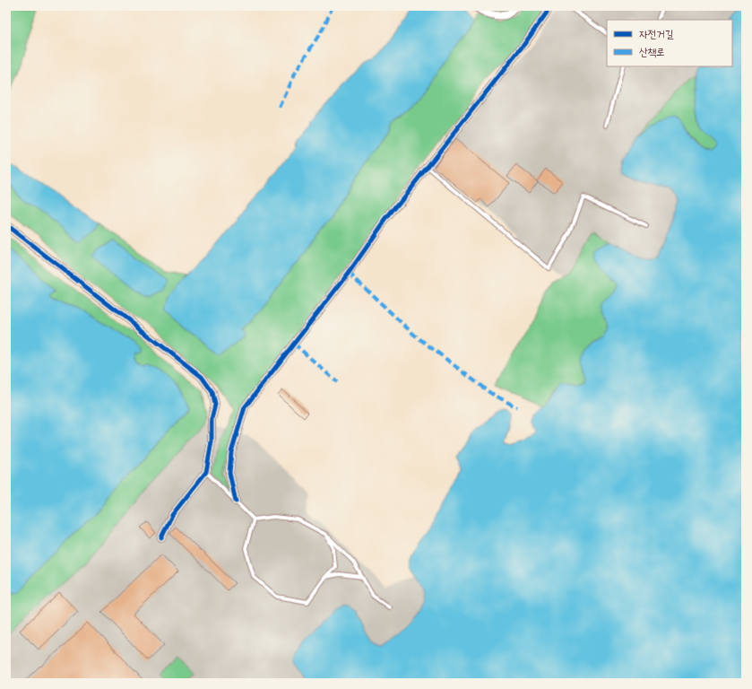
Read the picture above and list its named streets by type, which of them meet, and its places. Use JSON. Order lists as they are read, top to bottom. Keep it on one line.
{"legend":["자전거길","산책로"]}
